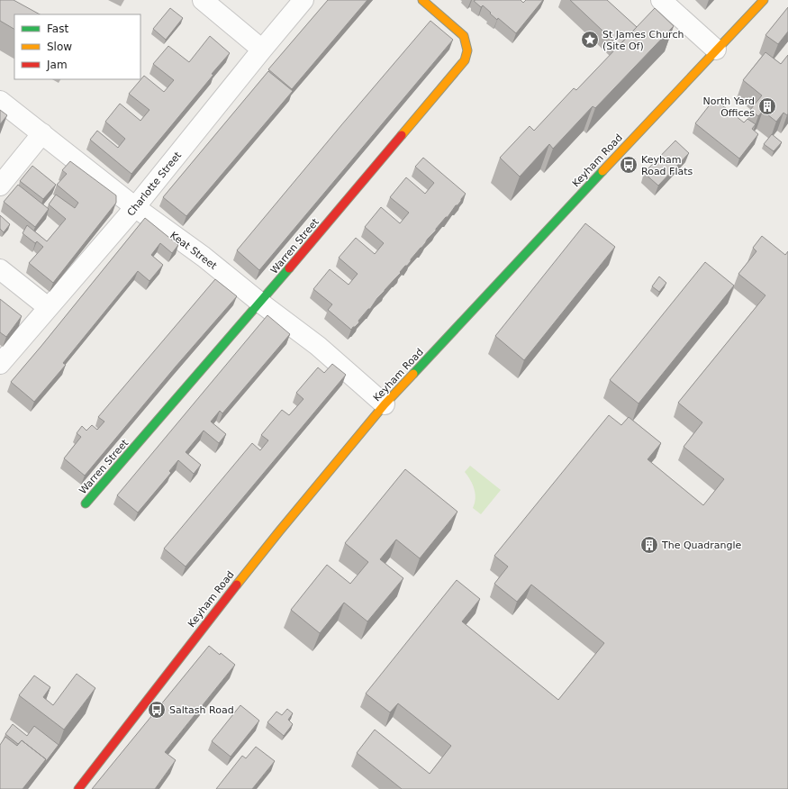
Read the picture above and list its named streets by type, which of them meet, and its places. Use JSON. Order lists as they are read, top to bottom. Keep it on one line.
{"streets":{"main road":["Keyham Road","Warren Street"],"street":["Charlotte Street","Keat Street"]},"crossings":[["Keyham Road","Keat Street"],["Charlotte Street","Keat Street"],["Warren Street","Keat Street"]],"places":{"place":["St James Church (Site Of)"],"building":["North Yard Offices","The Quadrangle"],"bus stop":["Keyham Road Flats","Saltash Road"]},"legend":["Fast","Slow","Jam"]}
